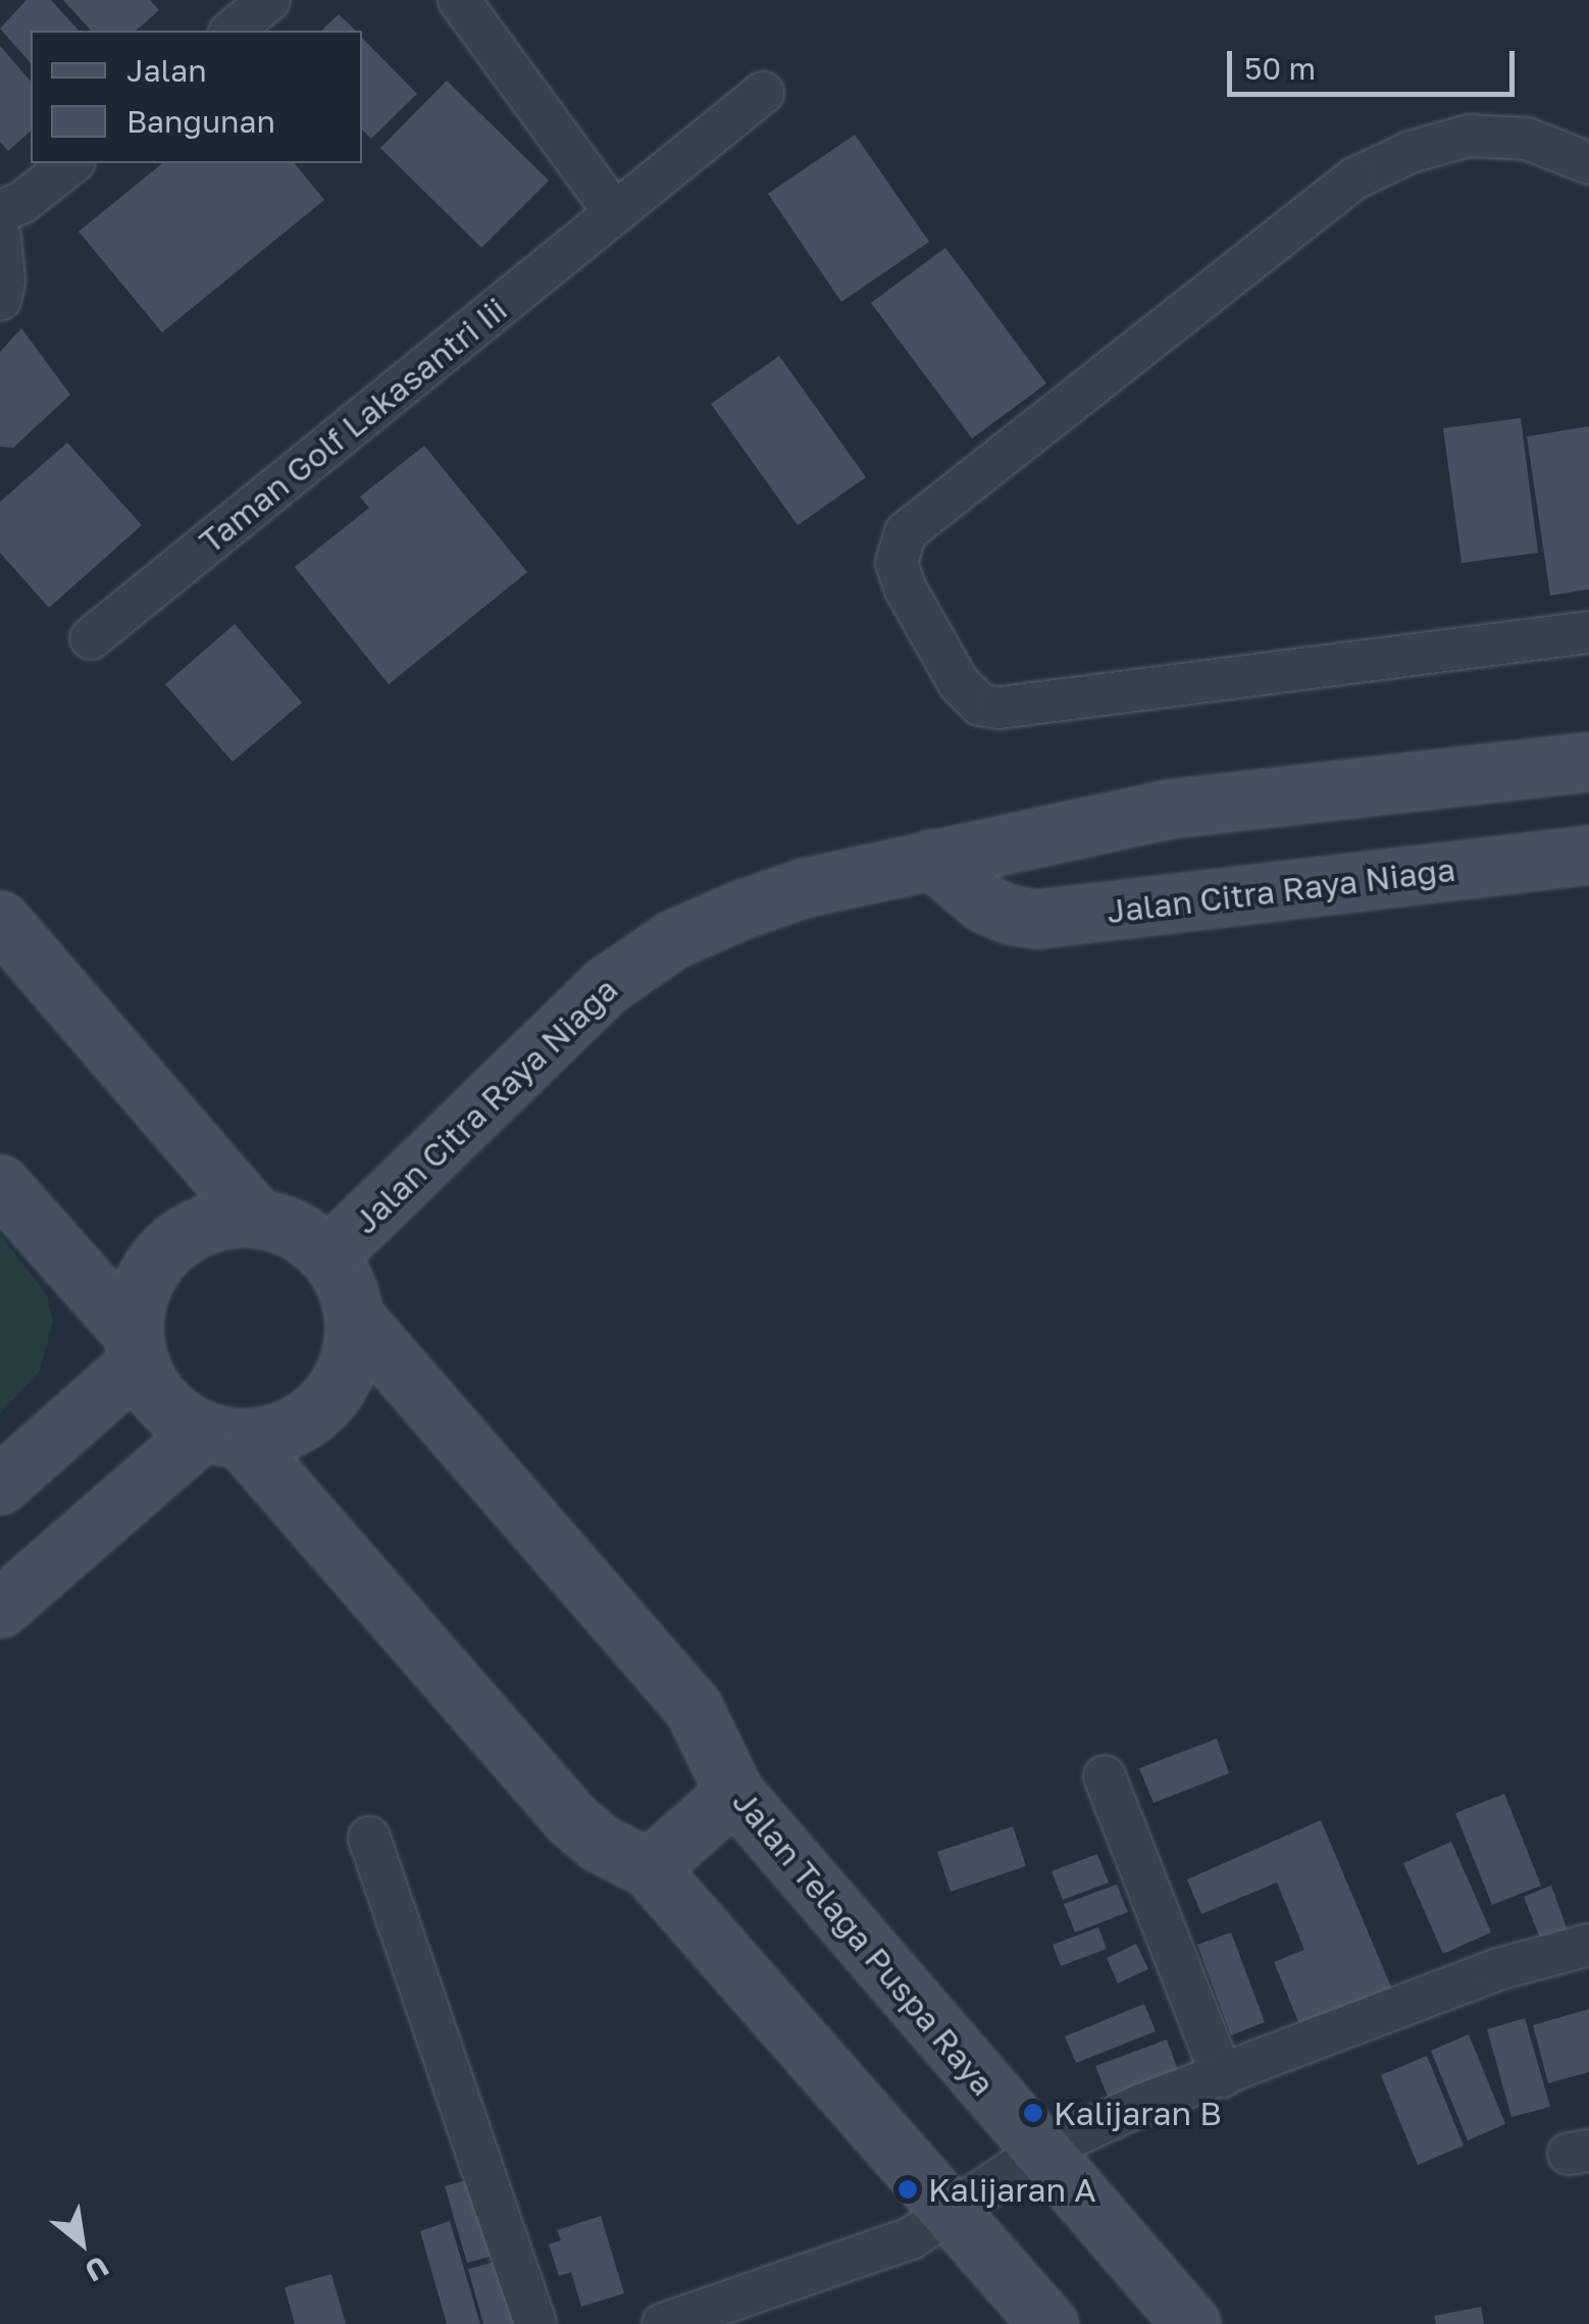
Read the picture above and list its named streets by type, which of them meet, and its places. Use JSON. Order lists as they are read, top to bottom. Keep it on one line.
{"streets":{"main road":["Jalan Citra Raya Niaga","Jalan Telaga Puspa Raya"],"street":["Taman Golf Lakasantri Iii"]},"crossings":[["Jalan Citra Raya Niaga","Jalan Telaga Puspa Raya"]],"places":["Kalijaran B","Kalijaran A"],"legend":["Jalan","Bangunan"],"scale_bar":"50 m","north":"bottom right"}
